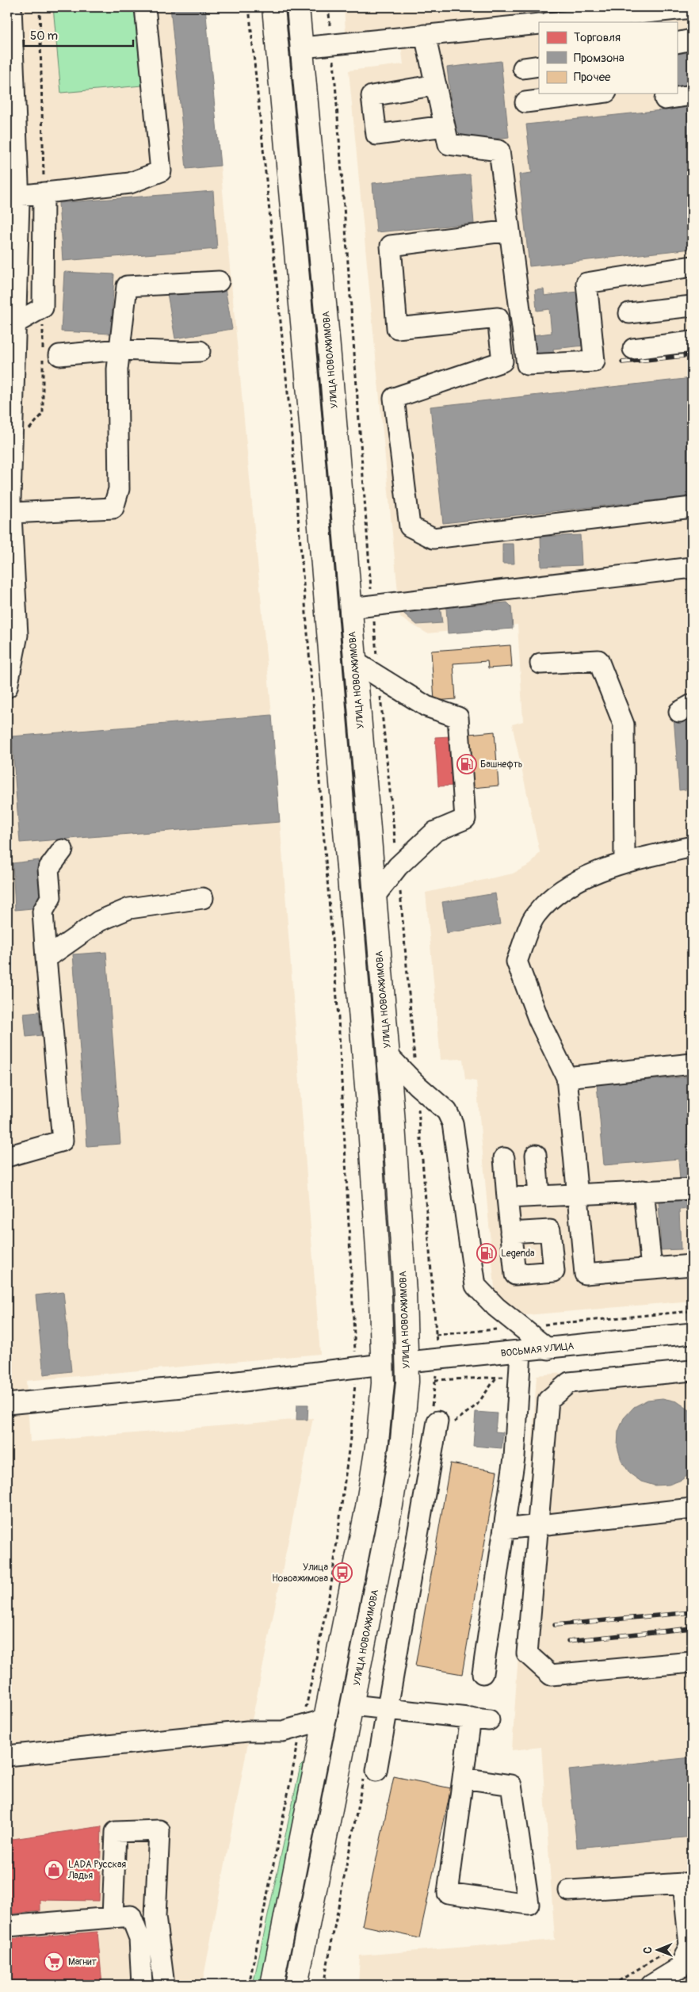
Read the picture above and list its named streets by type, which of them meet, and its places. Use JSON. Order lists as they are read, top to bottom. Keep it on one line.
{"streets":{"main road":["УЛИЦА НОВОАЖИМОВА","ВОСЬМАЯ УЛИЦА"]},"crossings":[["УЛИЦА НОВОАЖИМОВА","ВОСЬМАЯ УЛИЦА"]],"places":{"fuel station":["Башнефть","Legenda"],"bus stop":["Улица Новоажимова"],"shop":["LADA Русская Ладья"],"supermarket":["Магнит"]},"legend":["Торговля","Промзона","Прочее"],"scale_bar":"50 m","north":"left"}
